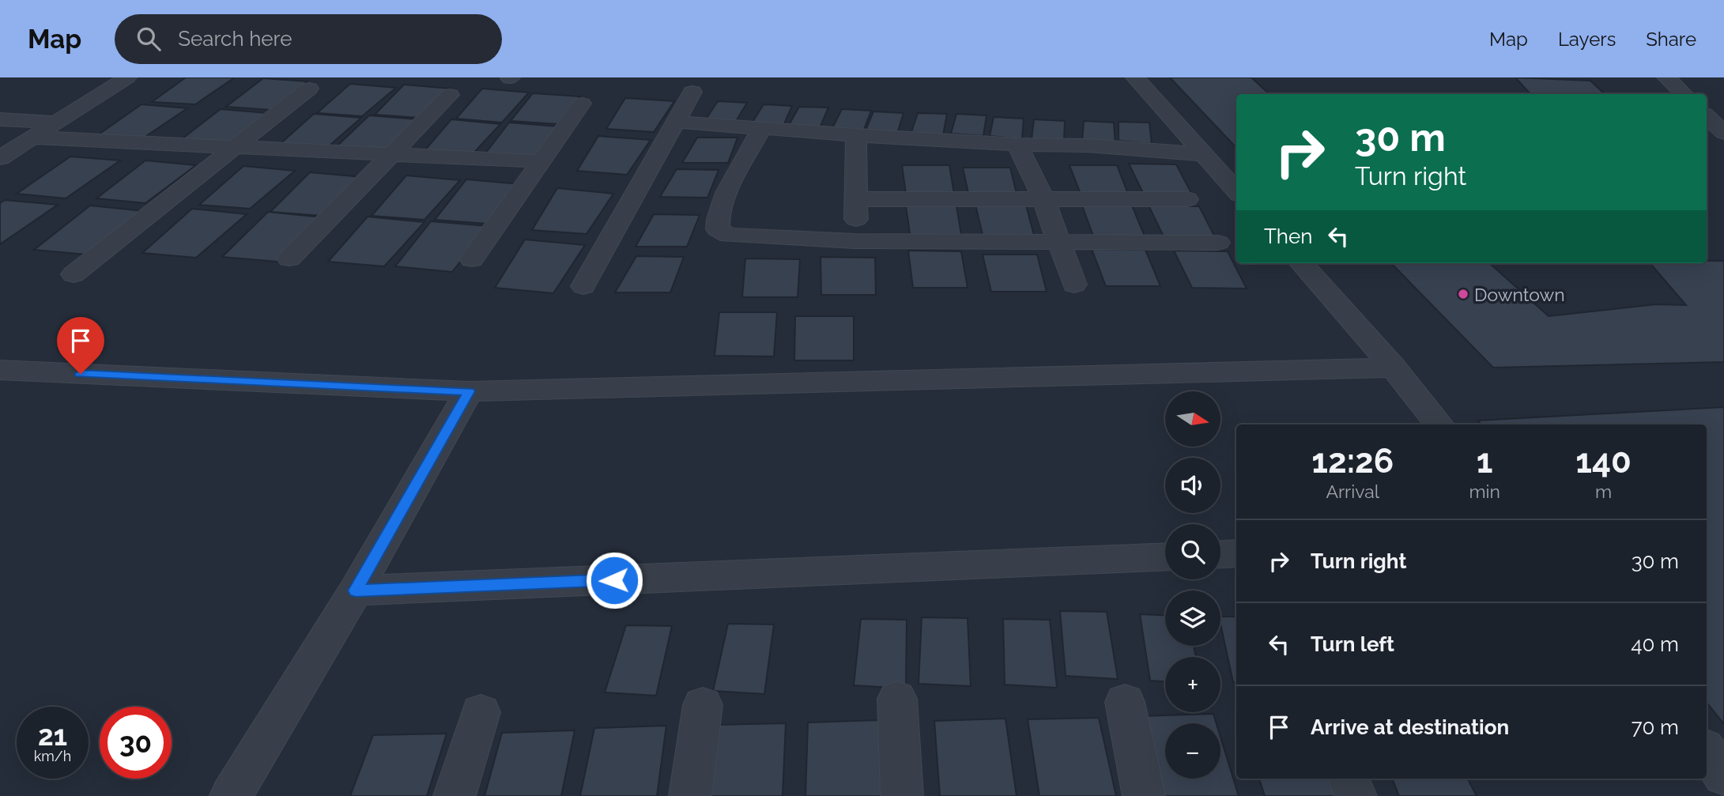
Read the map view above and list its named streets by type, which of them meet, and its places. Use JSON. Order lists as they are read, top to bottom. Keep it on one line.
{"places":["Downtown"],"north":"right","page":{"header":"Map","search":"Search here","nav":["Map","Layers","Share"],"turn":["30 m","Turn right"],"then":"Then","map_buttons":["+","−"],"eta":["12:26","Arrival","1","min","140","m"],"list":[{"name":"Turn right","value":"30 m"},{"name":"Turn left","value":"40 m"},{"name":"Arrive at destination","value":"70 m"}],"speed":"21 km/h","limit":"30"}}
